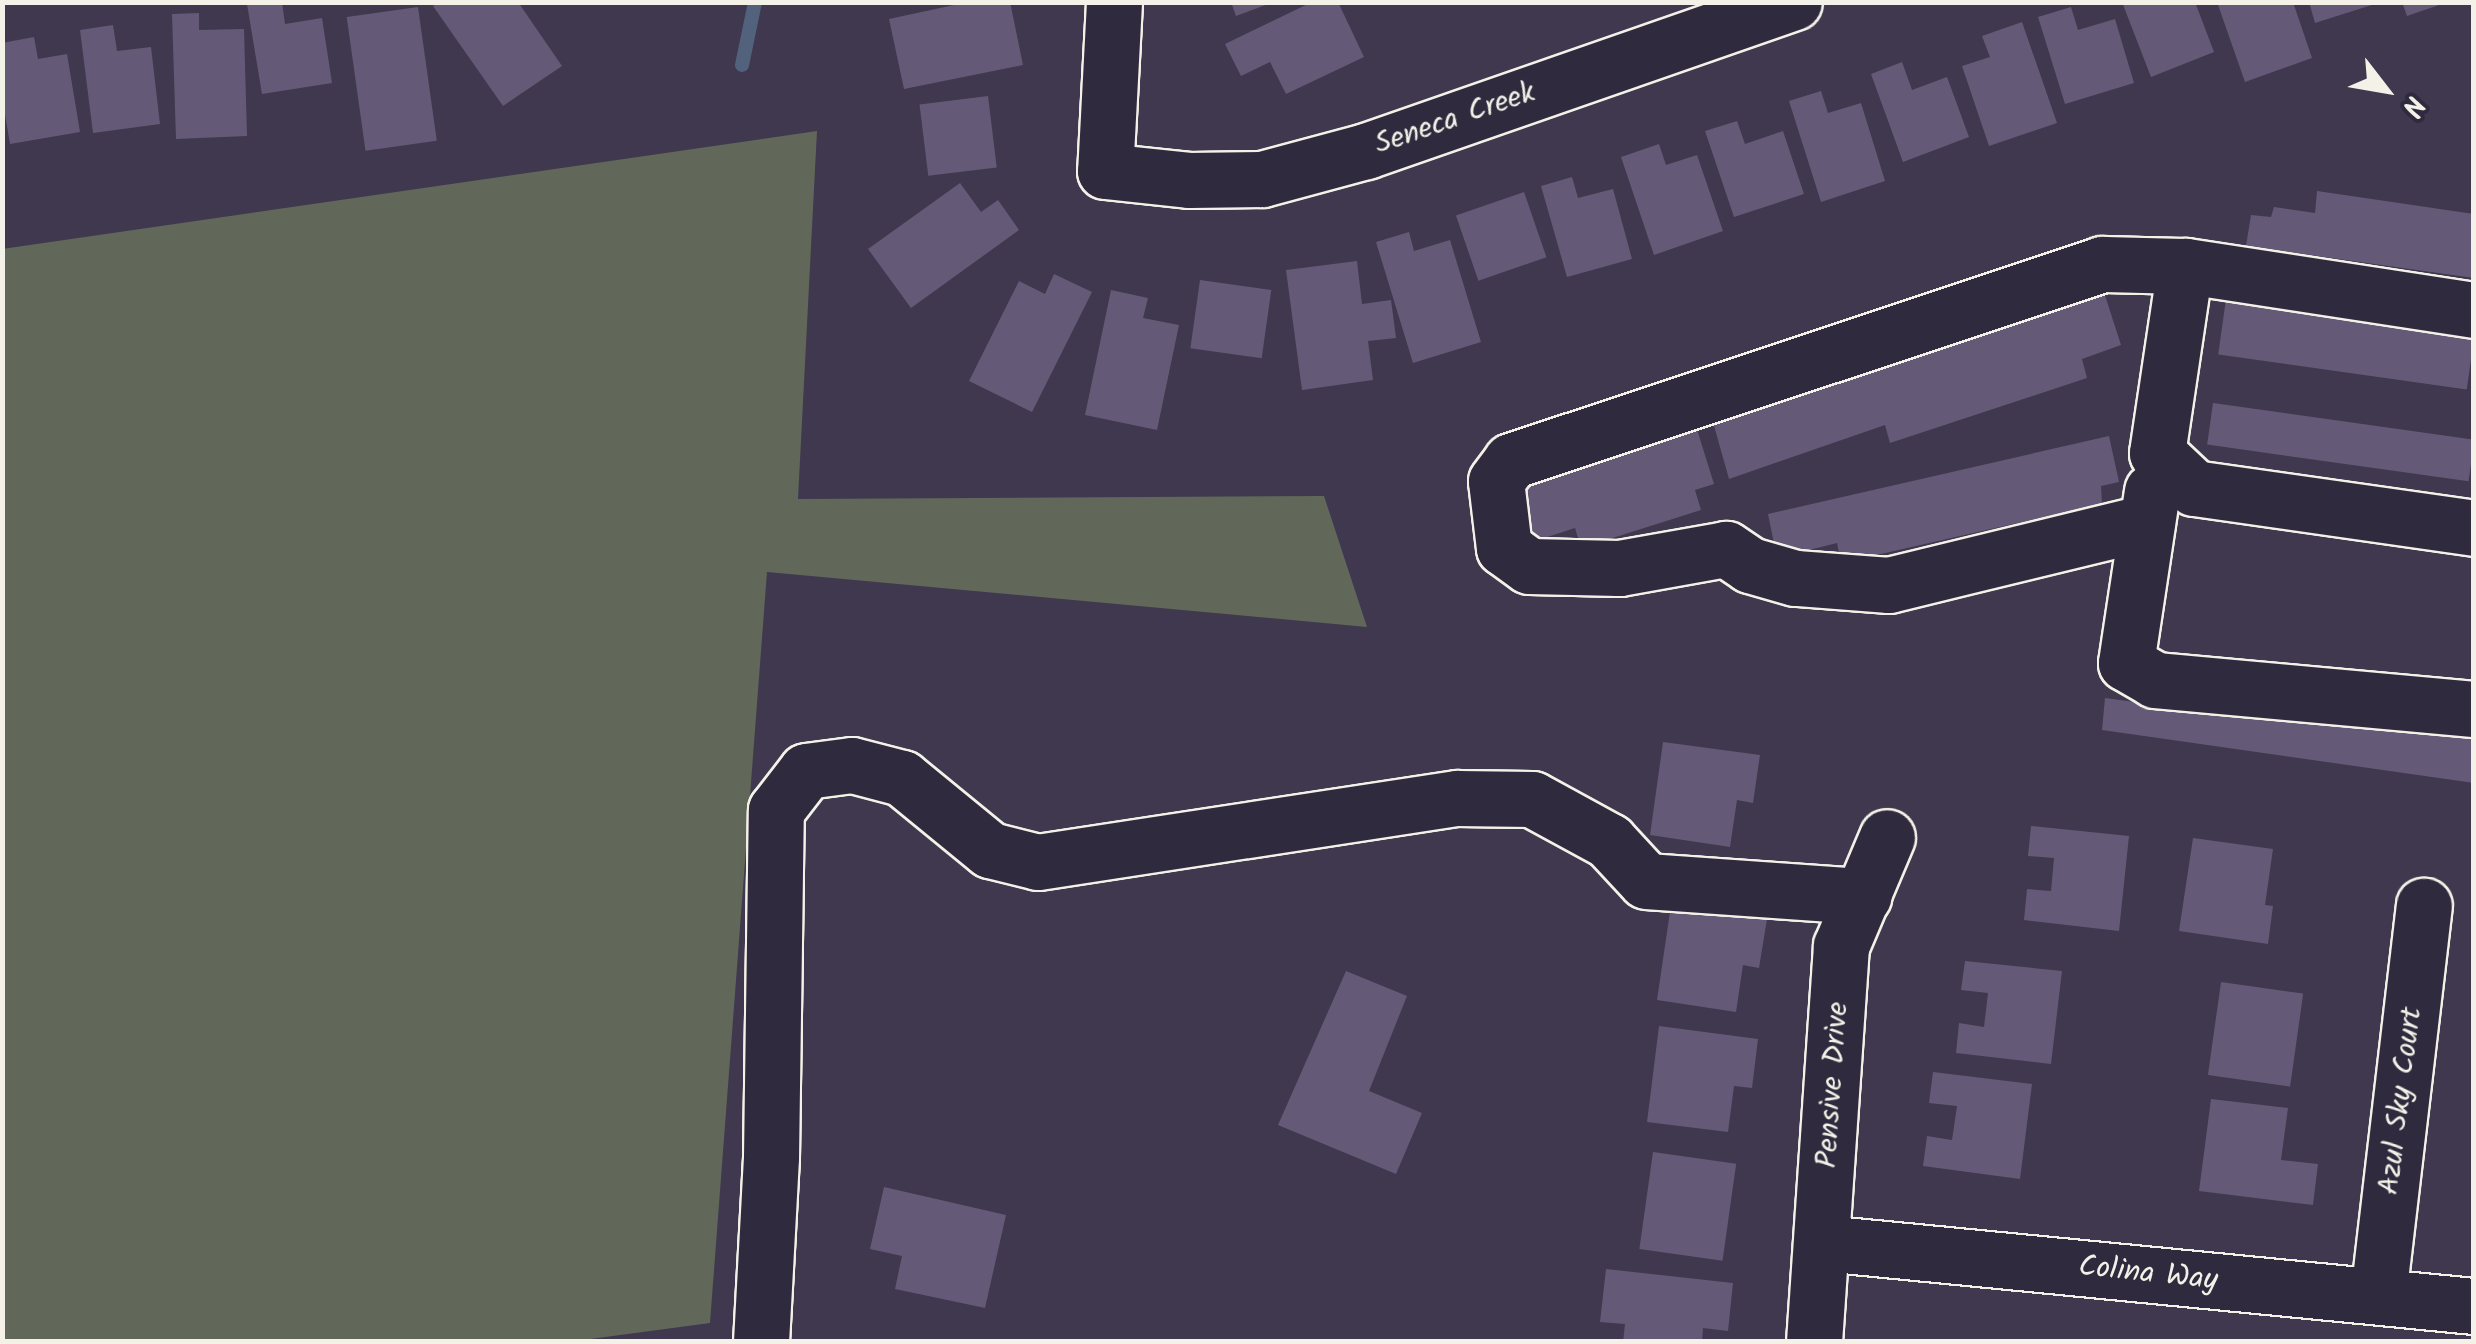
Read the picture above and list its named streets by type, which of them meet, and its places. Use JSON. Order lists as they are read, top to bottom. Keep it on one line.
{"streets":{"street":["Seneca Creek","Pensive Drive","Azul Sky Court","Colina Way"]},"crossings":[["Pensive Drive","Colina Way"],["Azul Sky Court","Colina Way"]],"north":"bottom right"}
